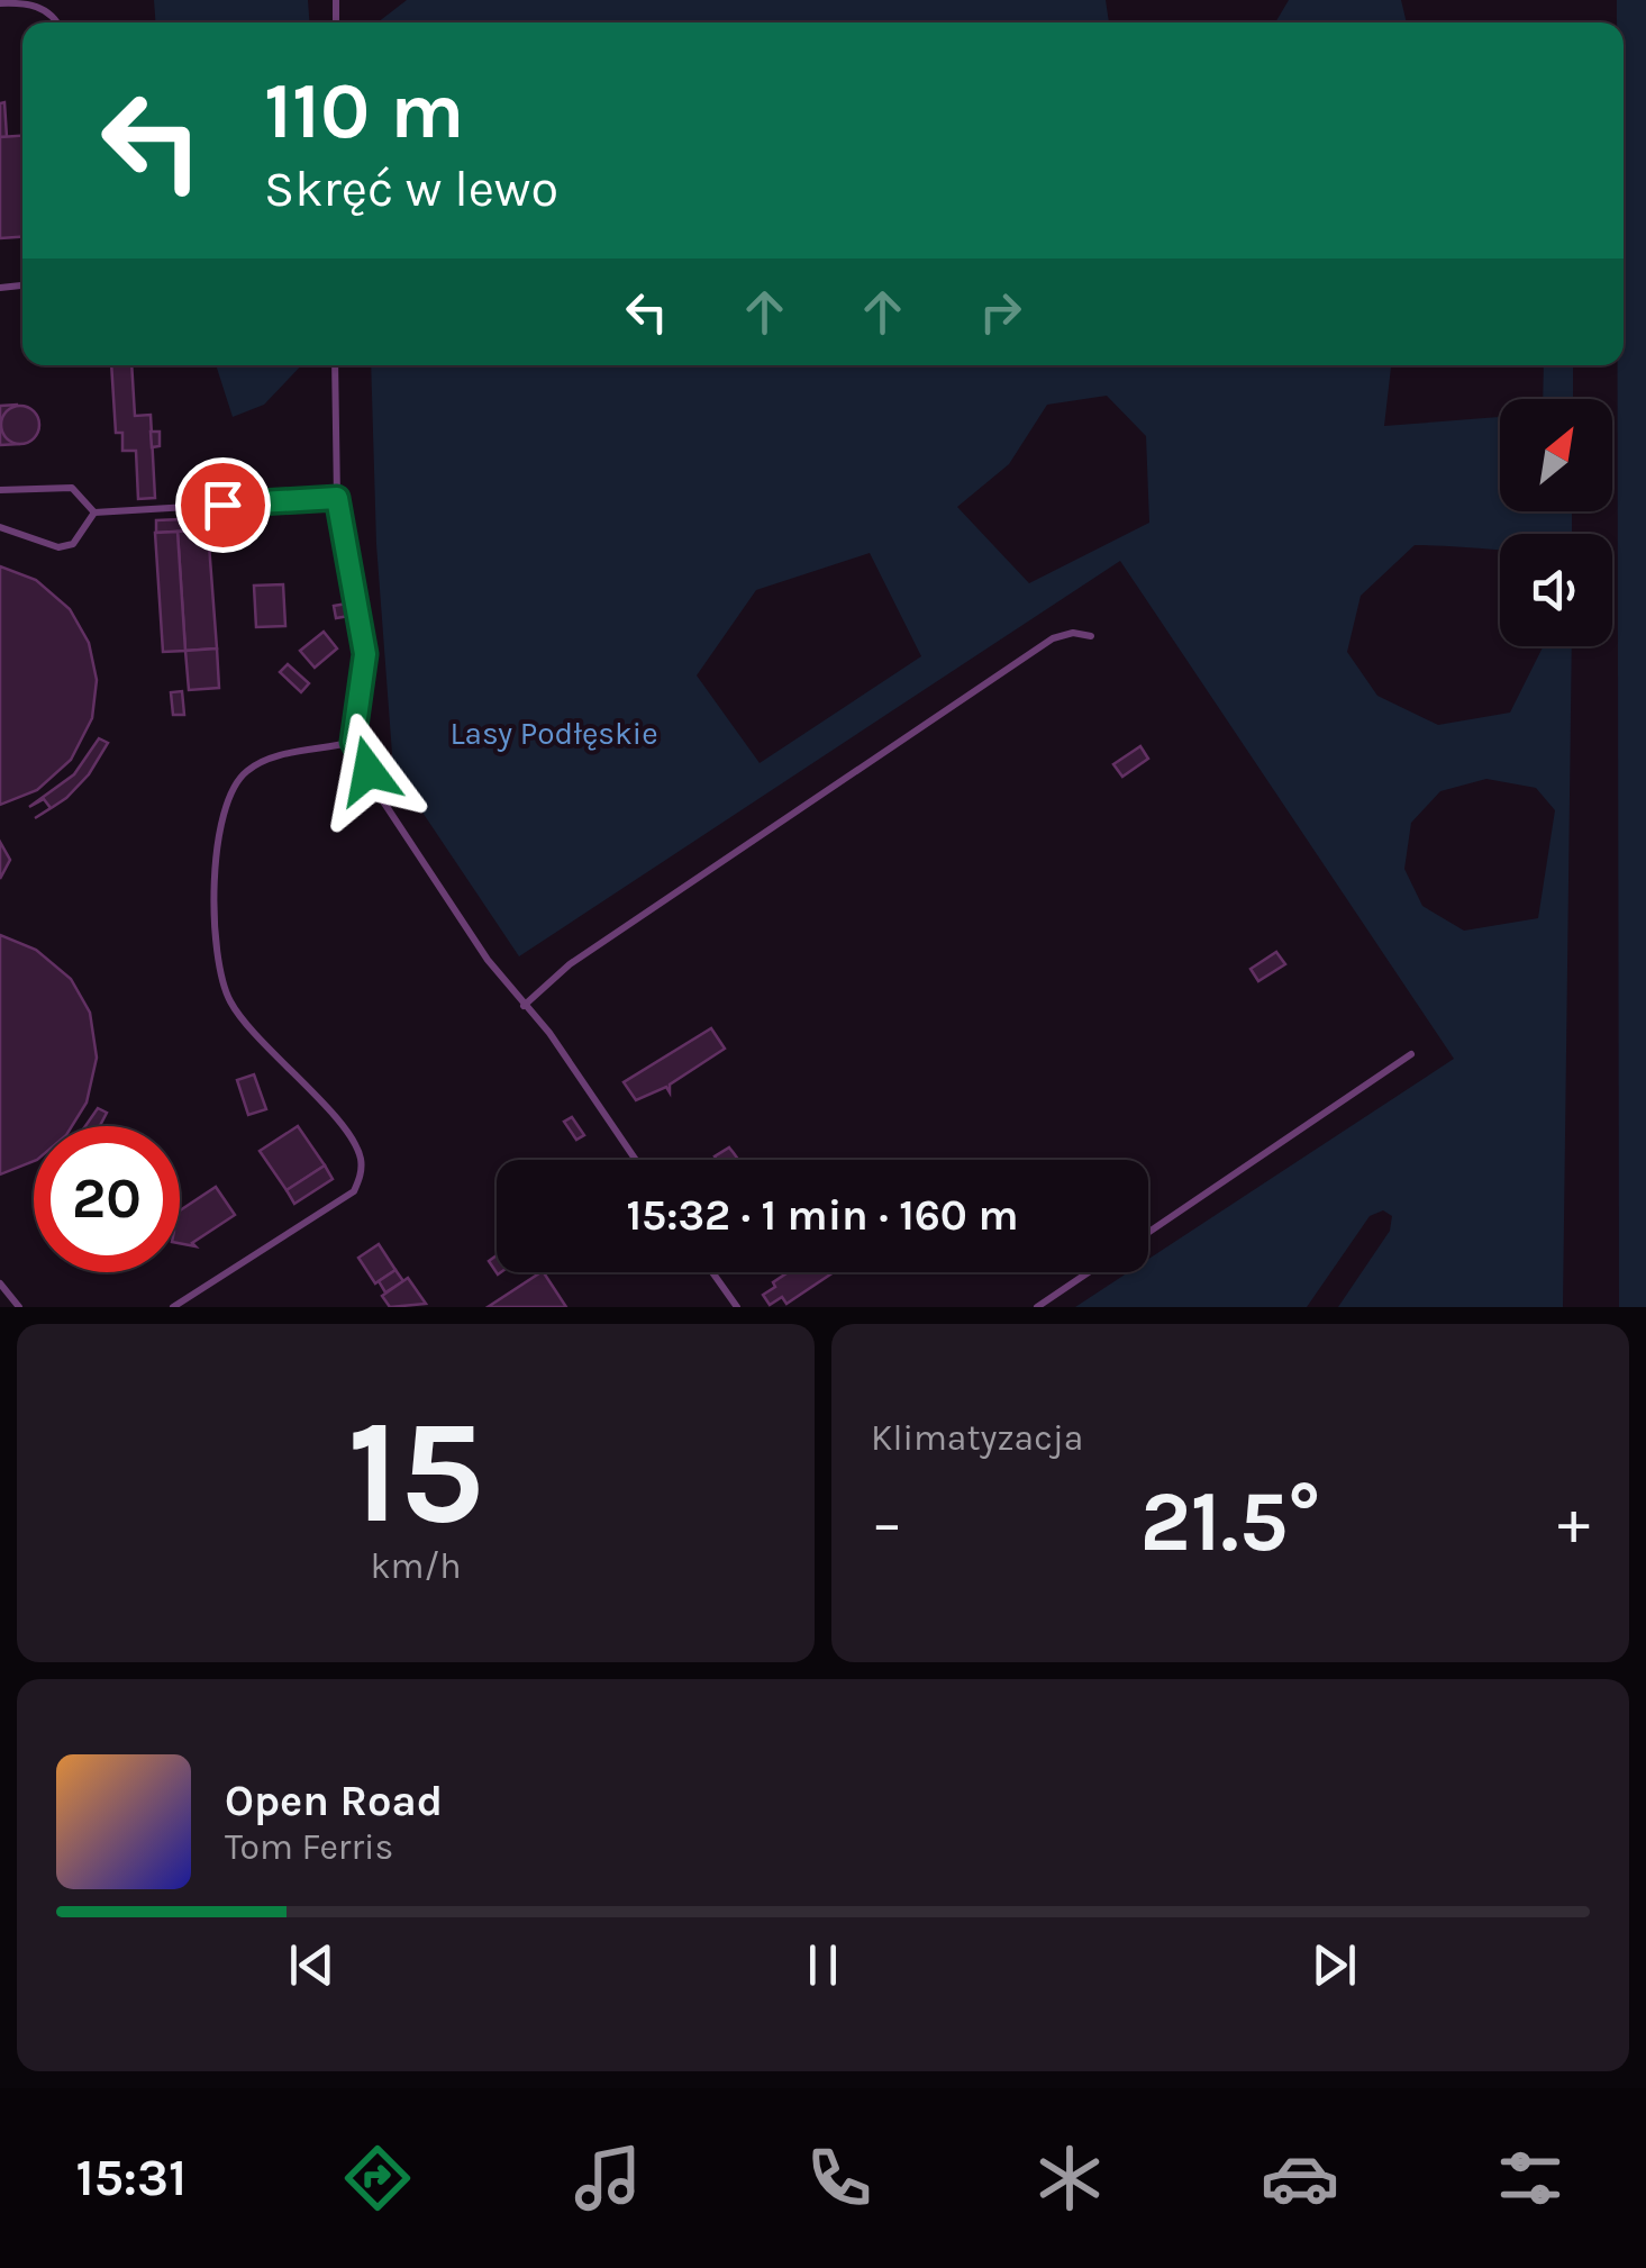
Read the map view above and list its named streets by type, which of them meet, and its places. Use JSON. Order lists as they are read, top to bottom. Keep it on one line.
{"parks":["Lasy Podłęskie"],"north":"top right","page":{"turn":["110 m","Skręć w lewo"],"limit":"20","trip":"15:32 · 1 min · 160 m","tile":[["15","km/h"],"Klimatyzacja"],"heat":["−","21.5°","+"],"song":["Open Road","Tom Ferris"],"tabs":"15:31"}}
